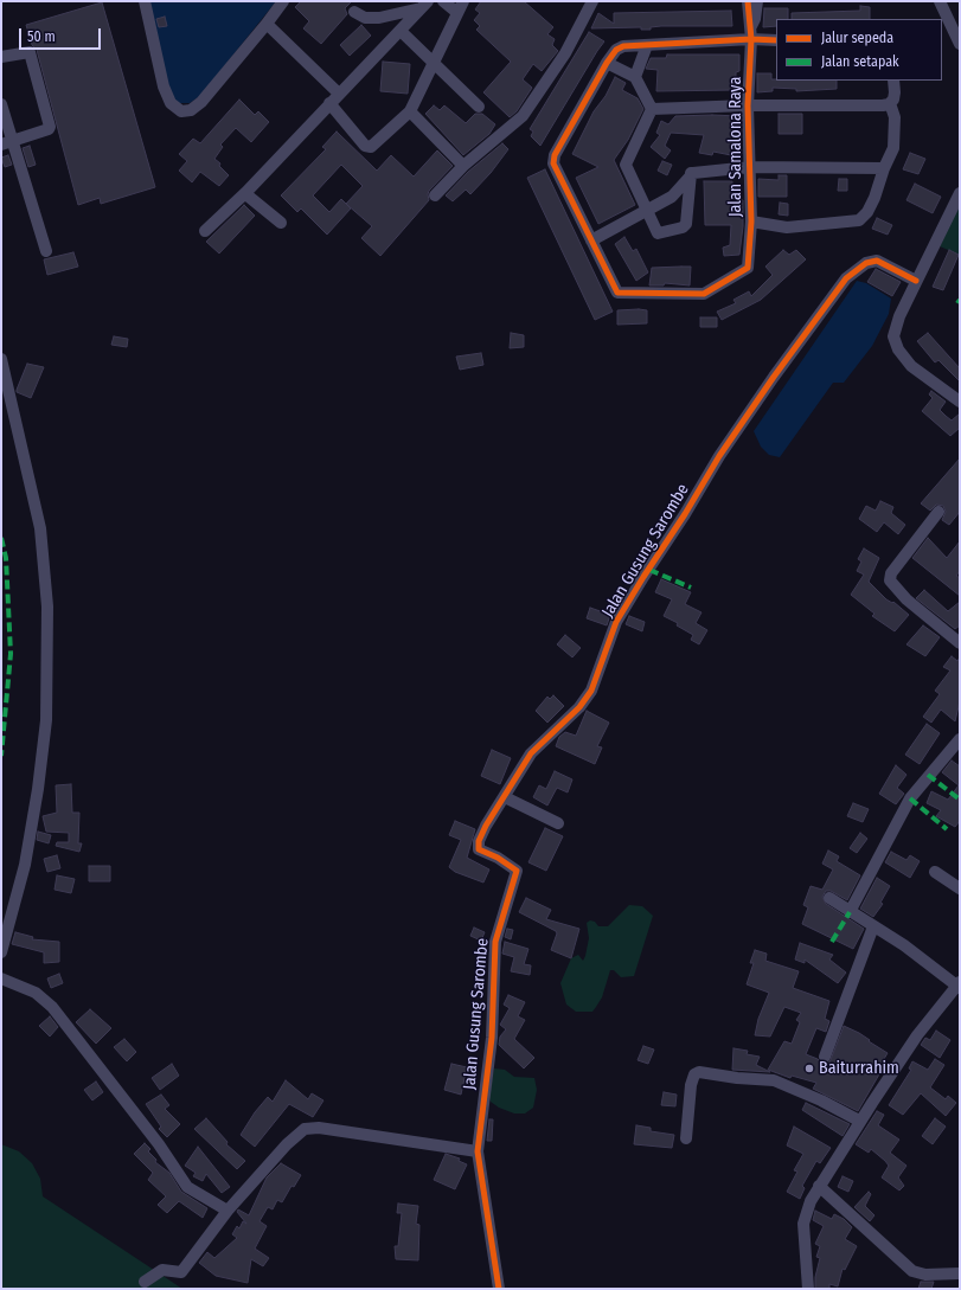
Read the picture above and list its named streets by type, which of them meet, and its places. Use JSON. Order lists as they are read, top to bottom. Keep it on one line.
{"streets":{"street":["Jalan Samalona Raya","Jalan Gusung Sarombe"]},"places":["Baiturrahim"],"legend":["Jalur sepeda","Jalan setapak"],"scale_bar":"50 m"}
